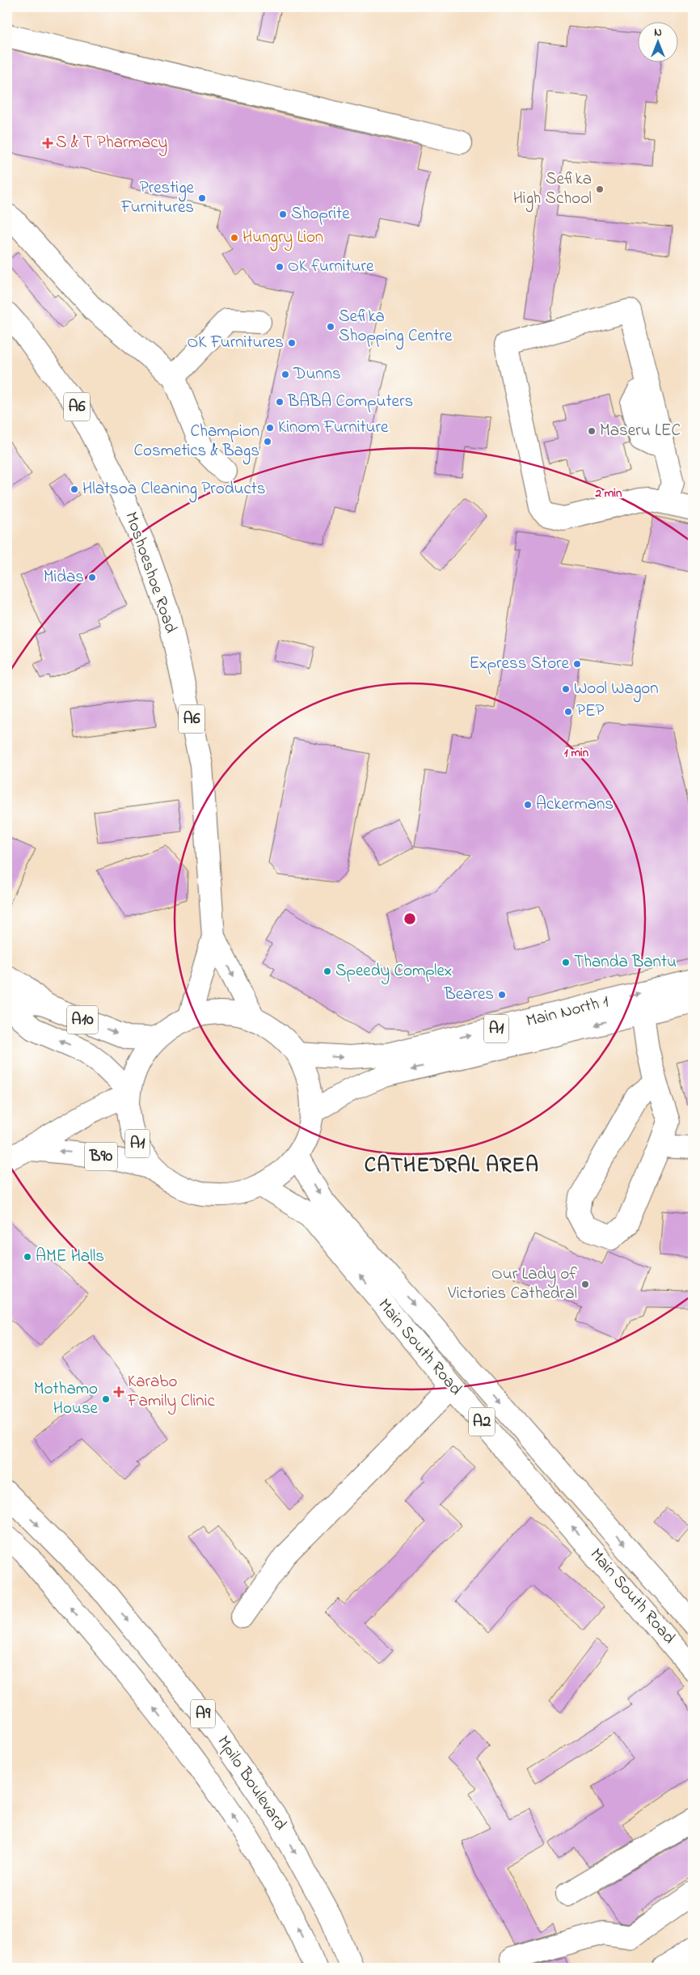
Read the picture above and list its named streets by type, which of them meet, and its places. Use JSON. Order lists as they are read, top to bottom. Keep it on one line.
{"streets":{"main road":["A6","Moshoeshoe Road","Main North 1","A10","A1","B90","Main South Road","A2","A9","Mpilo Boulevard"]},"crossings":[["Moshoeshoe Road","A1"],["Main North 1","A1"],["A10","A1"],["A10","B90"],["A1","B90"],["A1","Main South Road"]],"districts":["CATHEDRAL AREA"],"places":{"health":["S & T Pharmacy","Karabo Family Clinic"],"other":["Sefika High School","Prestige Furnitures","Shoprite","Hungry Lion","OK furniture","Sefika Shopping Centre","OK Furnitures","Dunns","BABA Computers","Kinom Furniture","Maseru LEC","Champion Cosmetics & Bags","Hlatsoa Cleaning Products","Midas","Express Store","Wool Wagon","PEP","Ackermans","Thanda Bantu","Speedy Complex","Beares","AME Halls","Our Lady of Victories Cathedral","Mothamo House"]},"north":"top","rings":["2 min","1 min"]}
